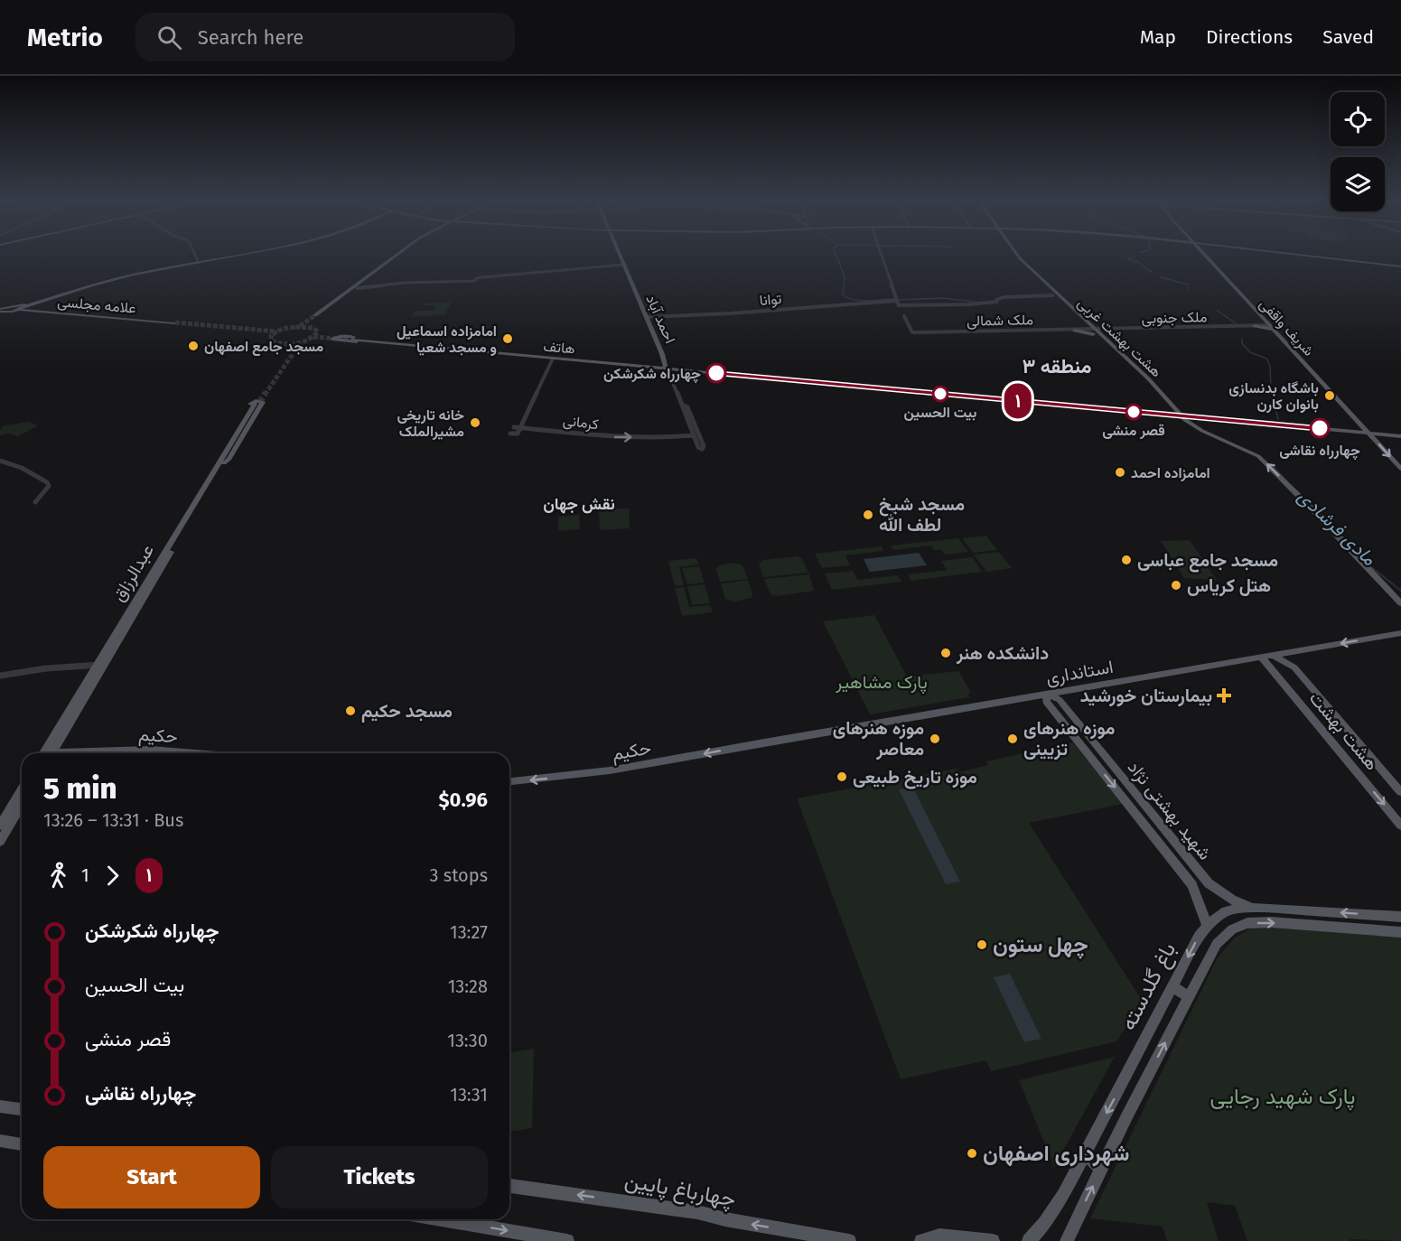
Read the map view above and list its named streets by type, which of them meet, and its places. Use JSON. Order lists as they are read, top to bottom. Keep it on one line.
{"streets":{"main road":["علامه مجلسی","احمد آباد","شریف واقفی","هشت بهشت غربی","هاتف","عبدالرزاق","استانداری","هشت بهشت","حکیم","شهید بهشتی نژاد","باغ گلدسته","چهارباغ پایین"],"street":["توانا","ملک جنوبی","ملک شمالی","کرمانی"]},"crossings":[["توانا","احمد آباد"],["ملک جنوبی","هشت بهشت غربی"],["احمد آباد","هاتف"],["هشت بهشت غربی","هاتف"],["استانداری","هشت بهشت"],["استانداری","حکیم"],["استانداری","شهید بهشتی نژاد"],["شهید بهشتی نژاد","باغ گلدسته"]],"one_way":["کرمانی","حکیم","چهارباغ پایین"],"districts":["منطقه ۳","نقش جهان"],"water":["مادی فرشادی"],"parks":["پارک مشاهیر","پارک شهید رجایی"],"places":{"other":["امامزاده اسماعیل و مسجد شعیا","مسجد جامع اصفهان","چهارراه شکرشکن","بیت الحسین","باشگاه بدنسازی بانوان کارن","قصر منشی","خانه تاریخی مشیرالملک","چهارراه نقاشی","امامزاده احمد","مسجد شیخ لطف الله","مسجد جامع عباسی","هتل کریاس","دانشکده هنر","مسجد حکیم","موزه هنرهای معاصر","موزه هنرهای تزیینی","موزه تاریخ طبیعی","چهل ستون","شهرداری اصفهان"],"health":["بیمارستان خورشید"]},"lines":["bus line ۱"],"page":{"header":"Metrio","search":"Search here","nav":["Map","Directions","Saved"],"on_map":"۱","heading":["5 min","13:26 – 13:31 · Bus","$0.96"],"legs":["1","۱","3 stops"],"list":[{"name":"چهارراه شکرشکن","value":"13:27"},{"name":"بیت الحسین","value":"13:28"},{"name":"قصر منشی","value":"13:30"},{"name":"چهارراه نقاشی","value":"13:31"}],"buttons":["Start","Tickets"]}}
